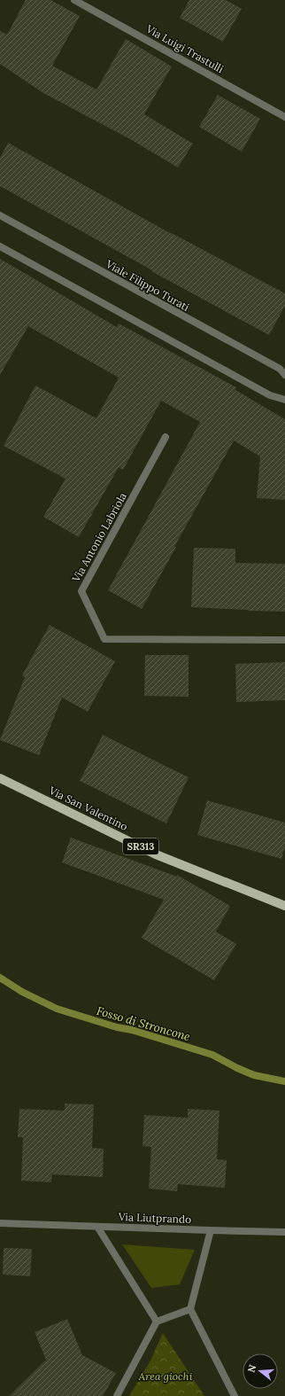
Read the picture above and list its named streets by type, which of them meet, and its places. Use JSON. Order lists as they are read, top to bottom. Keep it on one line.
{"streets":{"main road":["Via San Valentino","SR313"],"street":["Via Luigi Trastulli","Viale Filippo Turati","Via Antonio Labriola","Via Liutprando"]},"water":["Fosso di Stroncone"],"parks":["Area giochi"],"north":"left"}
